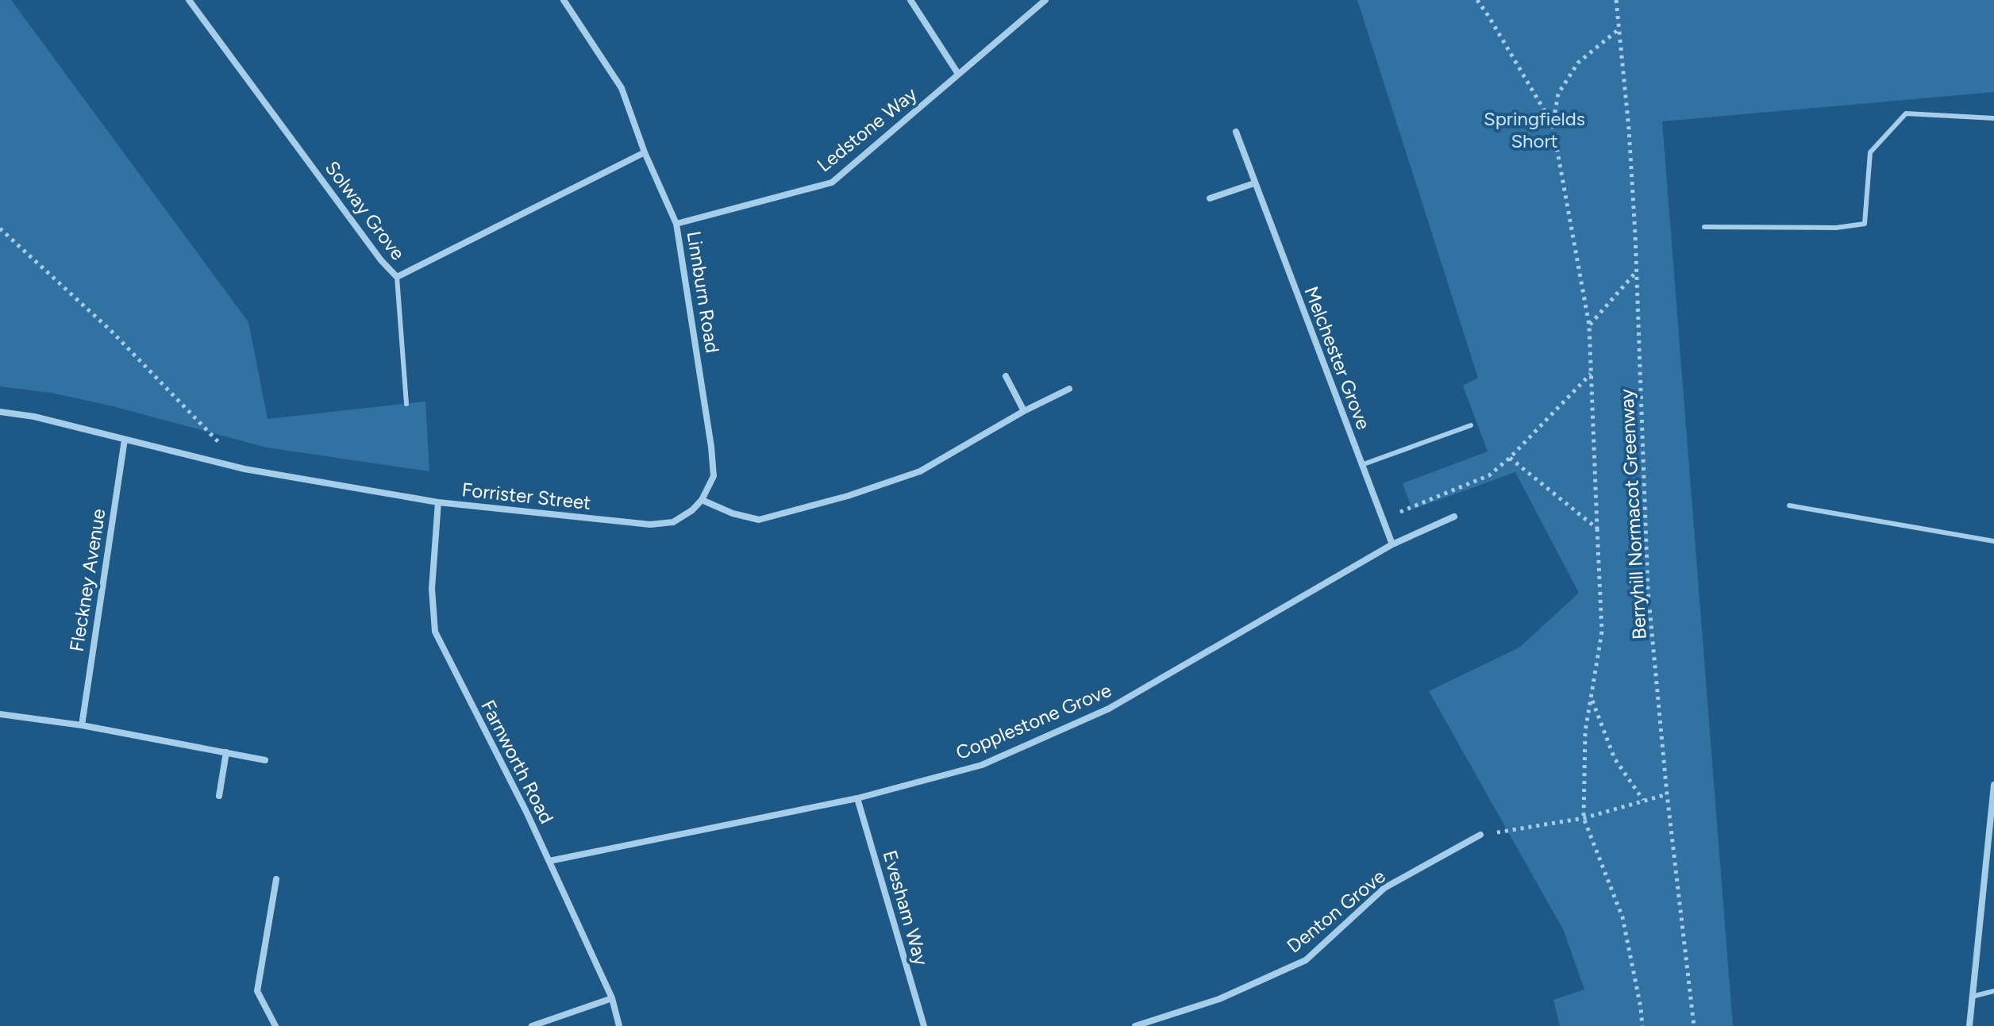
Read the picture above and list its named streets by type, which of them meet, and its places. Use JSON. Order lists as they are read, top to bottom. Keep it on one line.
{"streets":{"street":["Ledstone Way","Solway Grove","Linnburn Road","Melchester Grove","Forrister Street","Fleckney Avenue","Copplestone Grove","Farnworth Road","Evesham Way","Denton Grove"],"path":["Berryhill Normacot Greenway"]},"crossings":[["Ledstone Way","Linnburn Road"],["Solway Grove","Linnburn Road"],["Linnburn Road","Forrister Street"],["Melchester Grove","Copplestone Grove"],["Forrister Street","Fleckney Avenue"],["Forrister Street","Farnworth Road"],["Copplestone Grove","Farnworth Road"],["Copplestone Grove","Evesham Way"]],"parks":["Springfields Short"]}
